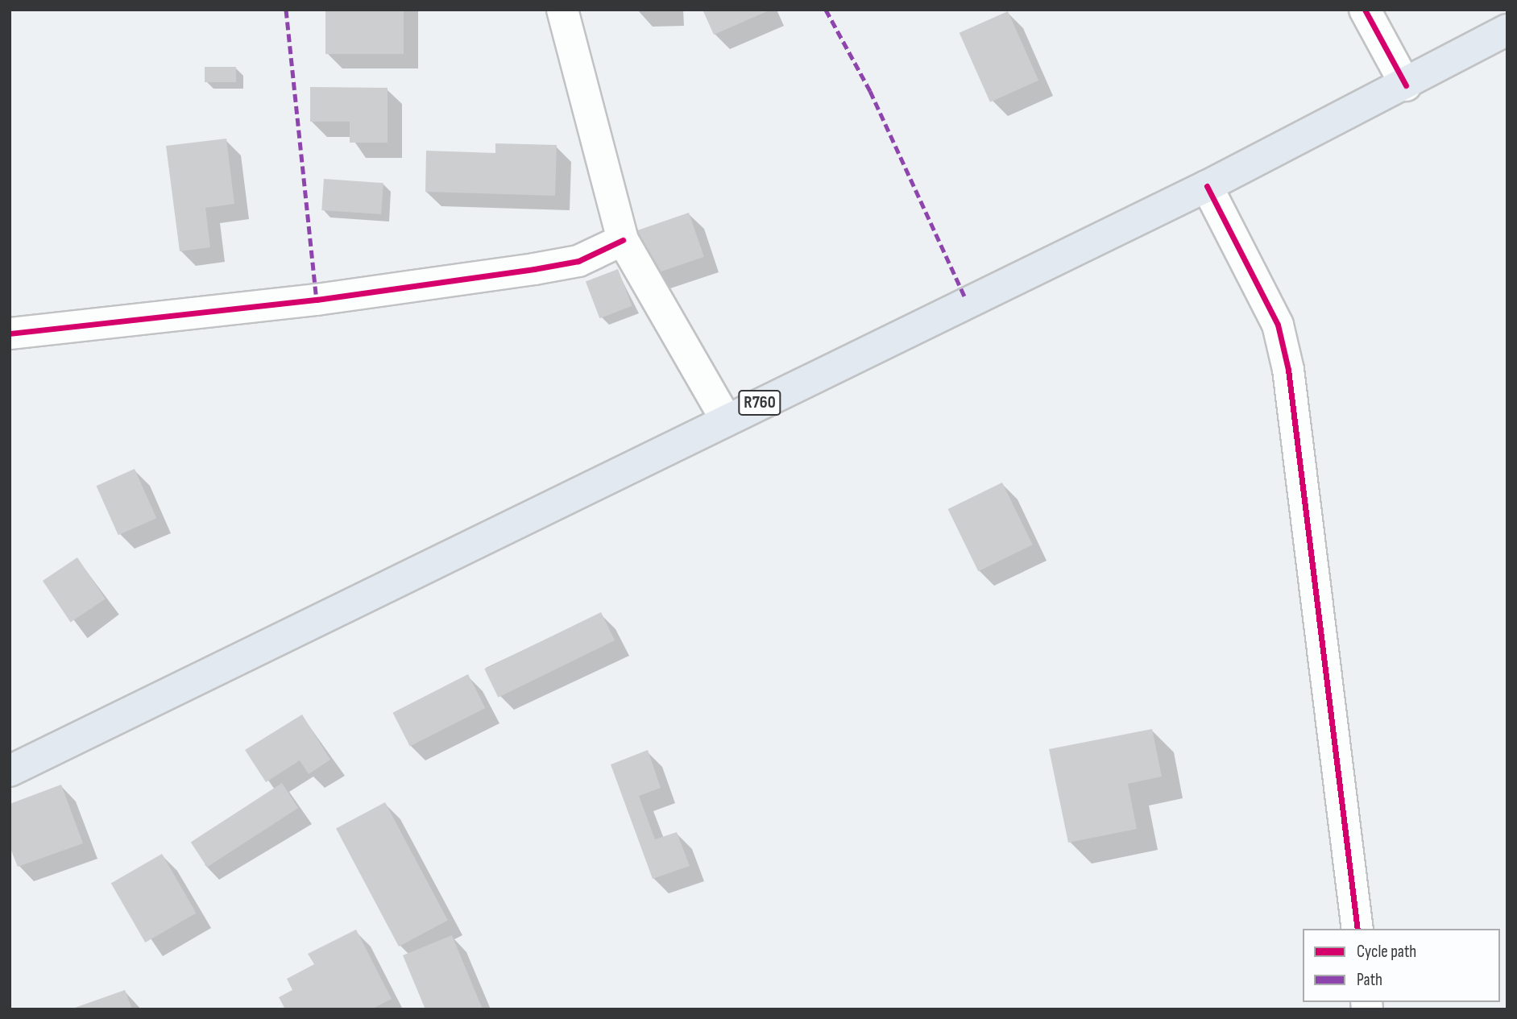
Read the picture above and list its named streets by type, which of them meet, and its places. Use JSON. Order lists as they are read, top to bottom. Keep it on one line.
{"streets":{"main road":["R760"]},"legend":["Cycle path","Path"]}
